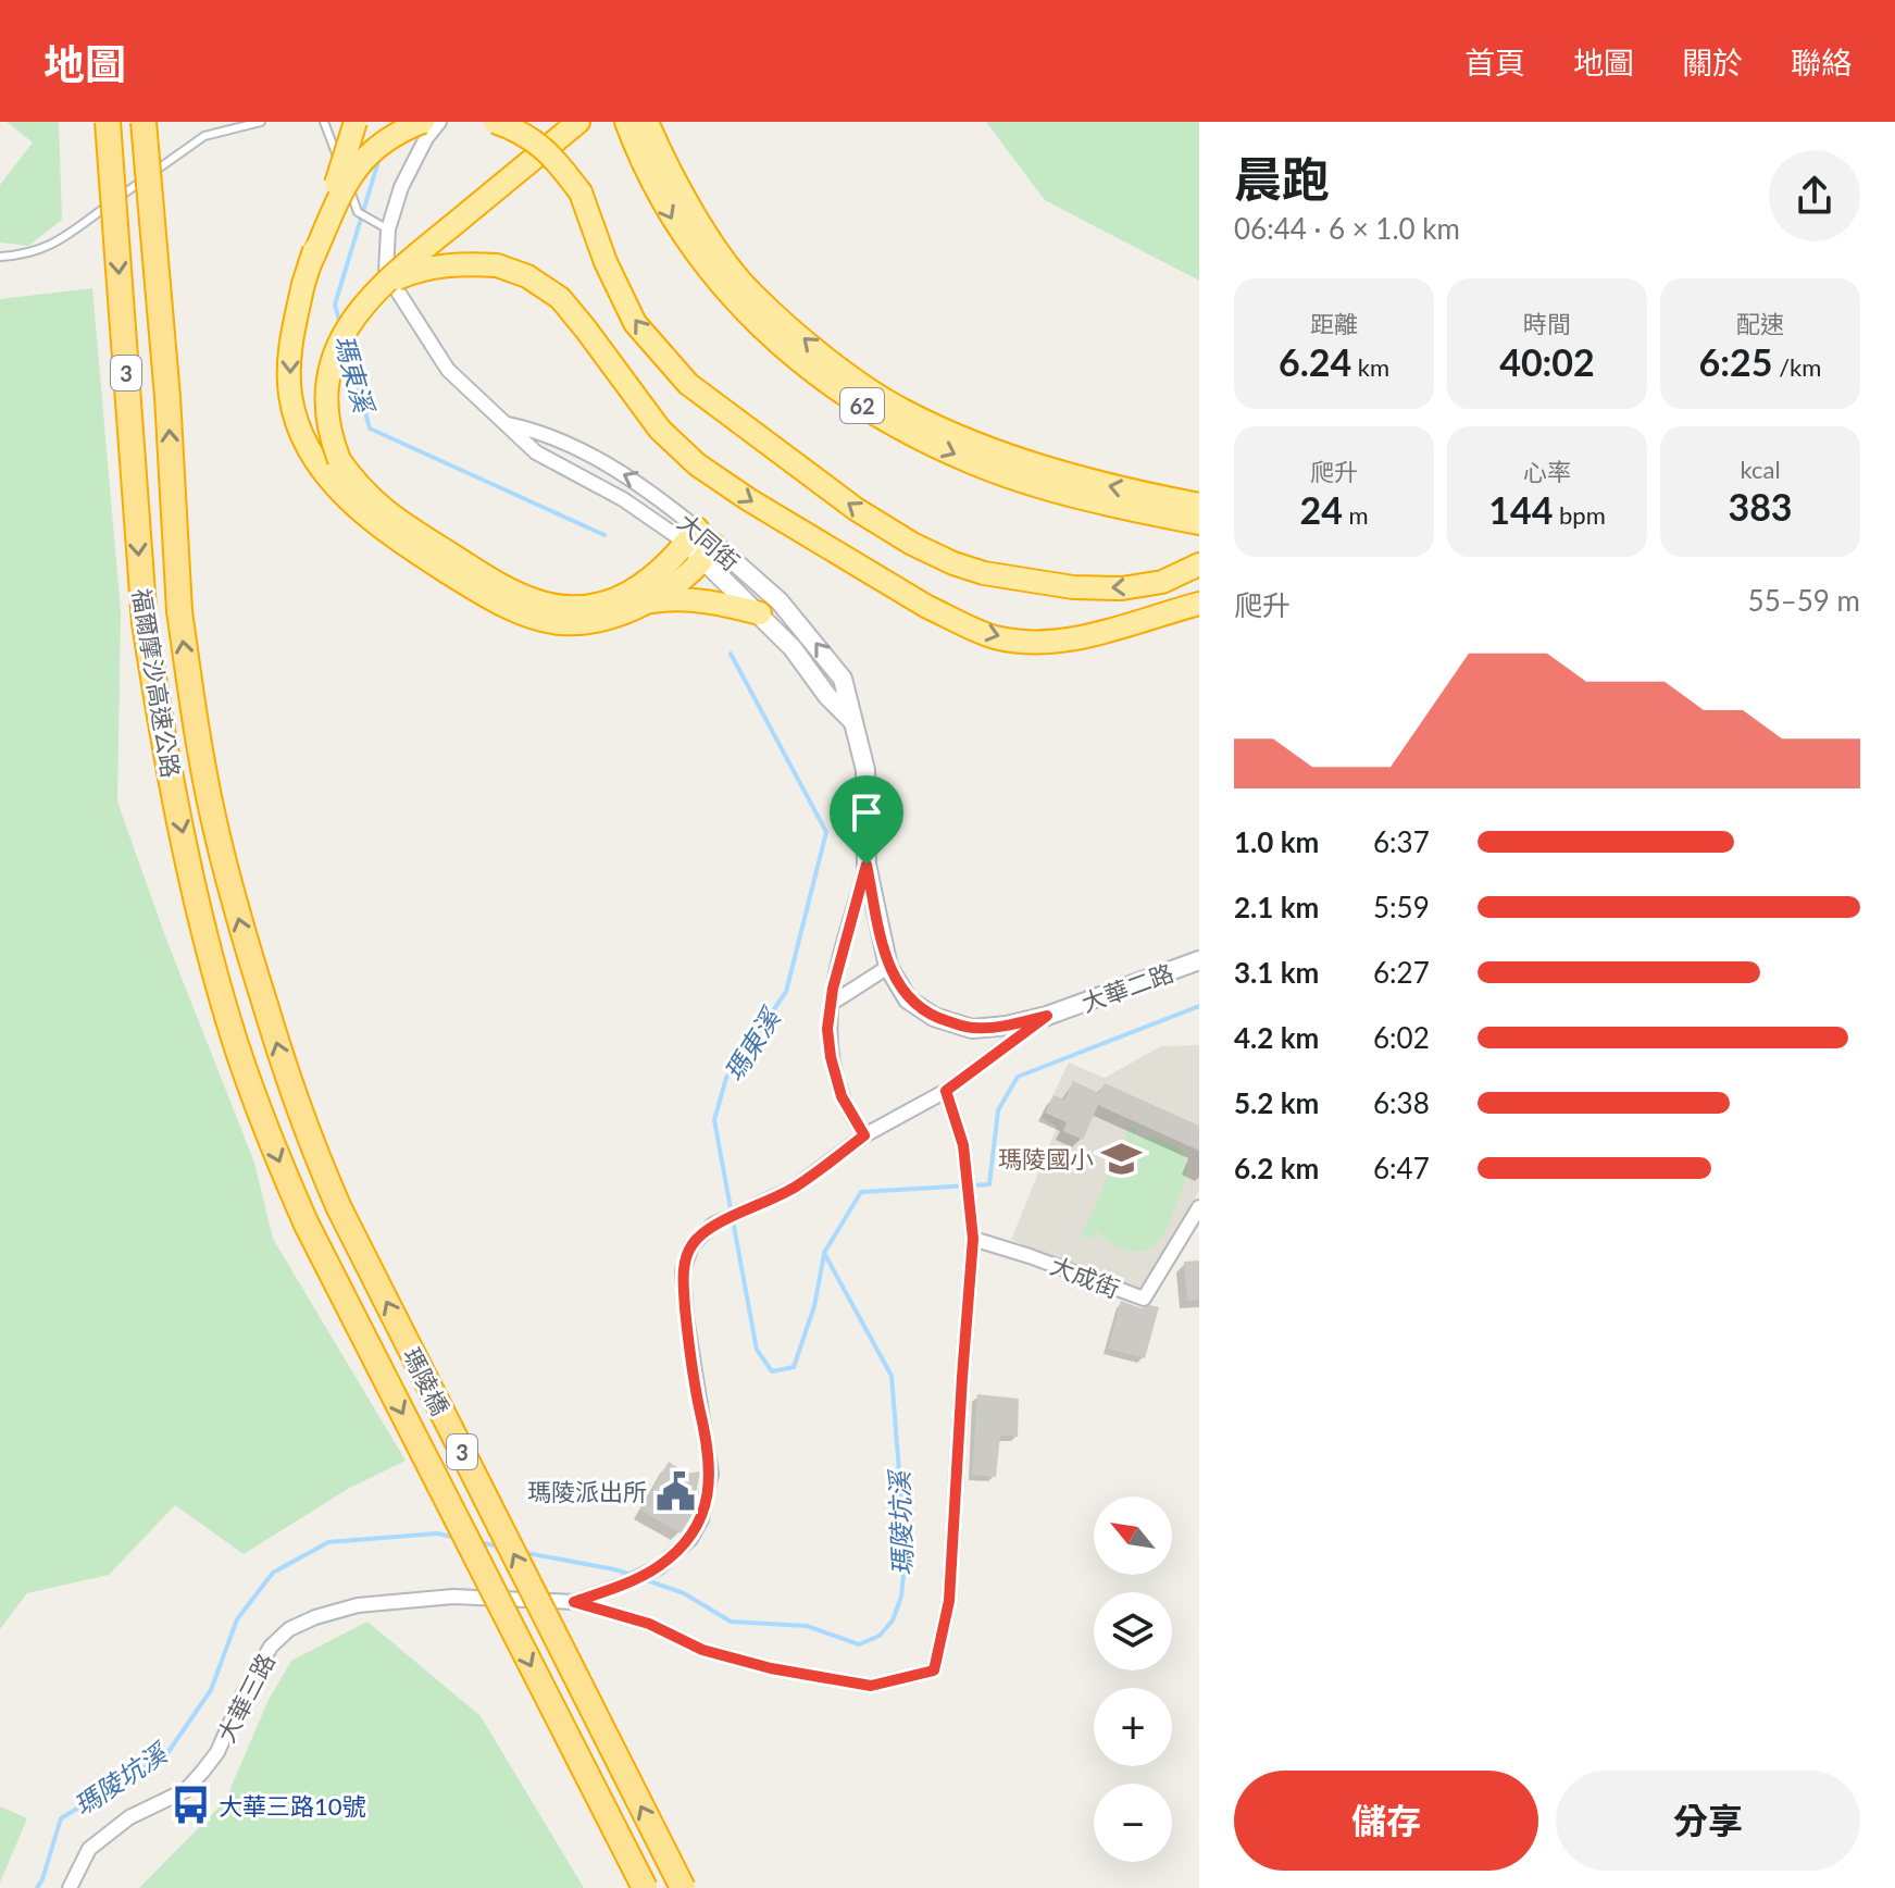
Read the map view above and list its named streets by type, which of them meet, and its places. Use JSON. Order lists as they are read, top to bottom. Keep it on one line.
{"streets":{"highway":["3","62","福爾摩沙高速公路","瑪陵橋"],"street":["大同街","大華二路","大成街","大華三路"]},"crossings":[["福爾摩沙高速公路","瑪陵橋"],["大華二路","大華三路"]],"water":["瑪東溪","瑪陵坑溪"],"places":{"school or university":["瑪陵國小"],"public building":["瑪陵派出所"],"bus stop":["大華三路10號"]},"north":"top left","page":{"header":"地圖","nav":["首頁","地圖","關於","聯絡"],"heading":["晨跑","06:44 · 6 × 1.0 km"],"stats":[["距離","6.24 km"],["時間","40:02"],["配速","6:25 /km"],["爬升","24 m"],["心率","144 bpm"],["kcal","383"]],"chart":["爬升","55–59 m"],"list":[{"name":"1.0 km","note":"6:37"},{"name":"2.1 km","note":"5:59"},{"name":"3.1 km","note":"6:27"},{"name":"4.2 km","note":"6:02"},{"name":"5.2 km","note":"6:38"},{"name":"6.2 km","note":"6:47"}],"map_buttons":["+","−"],"buttons":["儲存","分享"]}}
